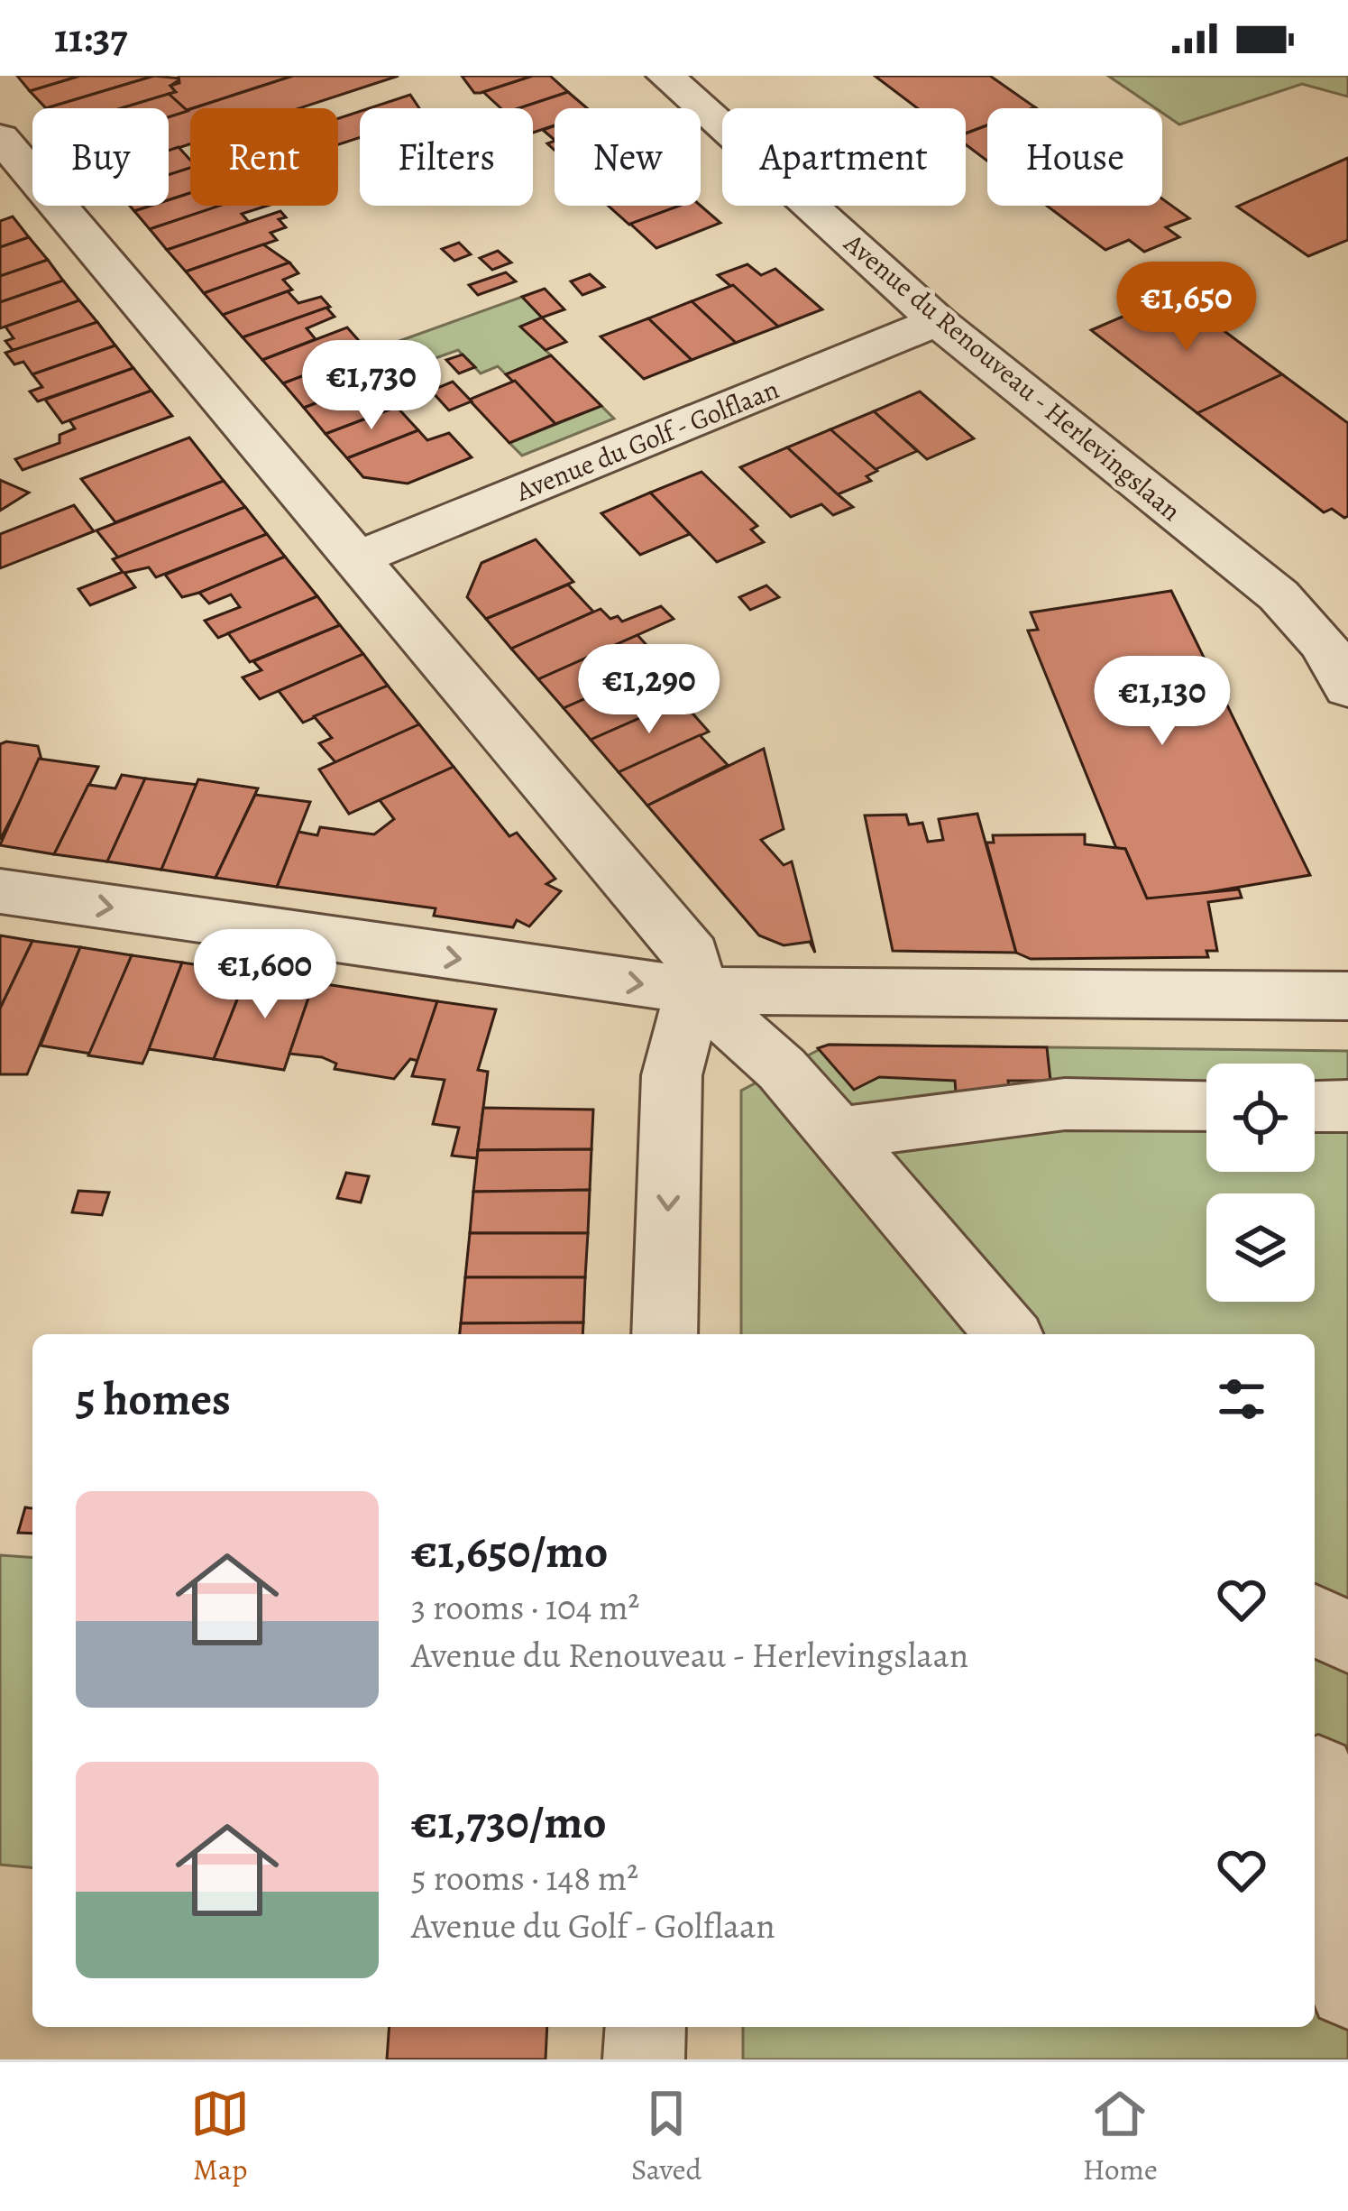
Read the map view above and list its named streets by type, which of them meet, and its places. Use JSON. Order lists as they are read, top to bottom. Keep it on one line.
{"streets":{"street":["Avenue du Renouveau - Herlevingslaan","Avenue du Golf - Golflaan"]},"crossings":[["Avenue du Renouveau - Herlevingslaan","Avenue du Golf - Golflaan"]],"page":{"status":"11:37","chip":["Buy","Rent","Filters","New","Apartment","House"],"price":["€1,650","€1,730","€1,290","€1,130","€1,600"],"heading":"5 homes","list":[{"name":"€1,650/mo","note":"3 rooms · 104 m² · Avenue du Renouveau - Herlevingslaan"},{"name":"€1,730/mo","note":"5 rooms · 148 m² · Avenue du Golf - Golflaan"}],"tabs":["Map","Saved","Home"]}}
